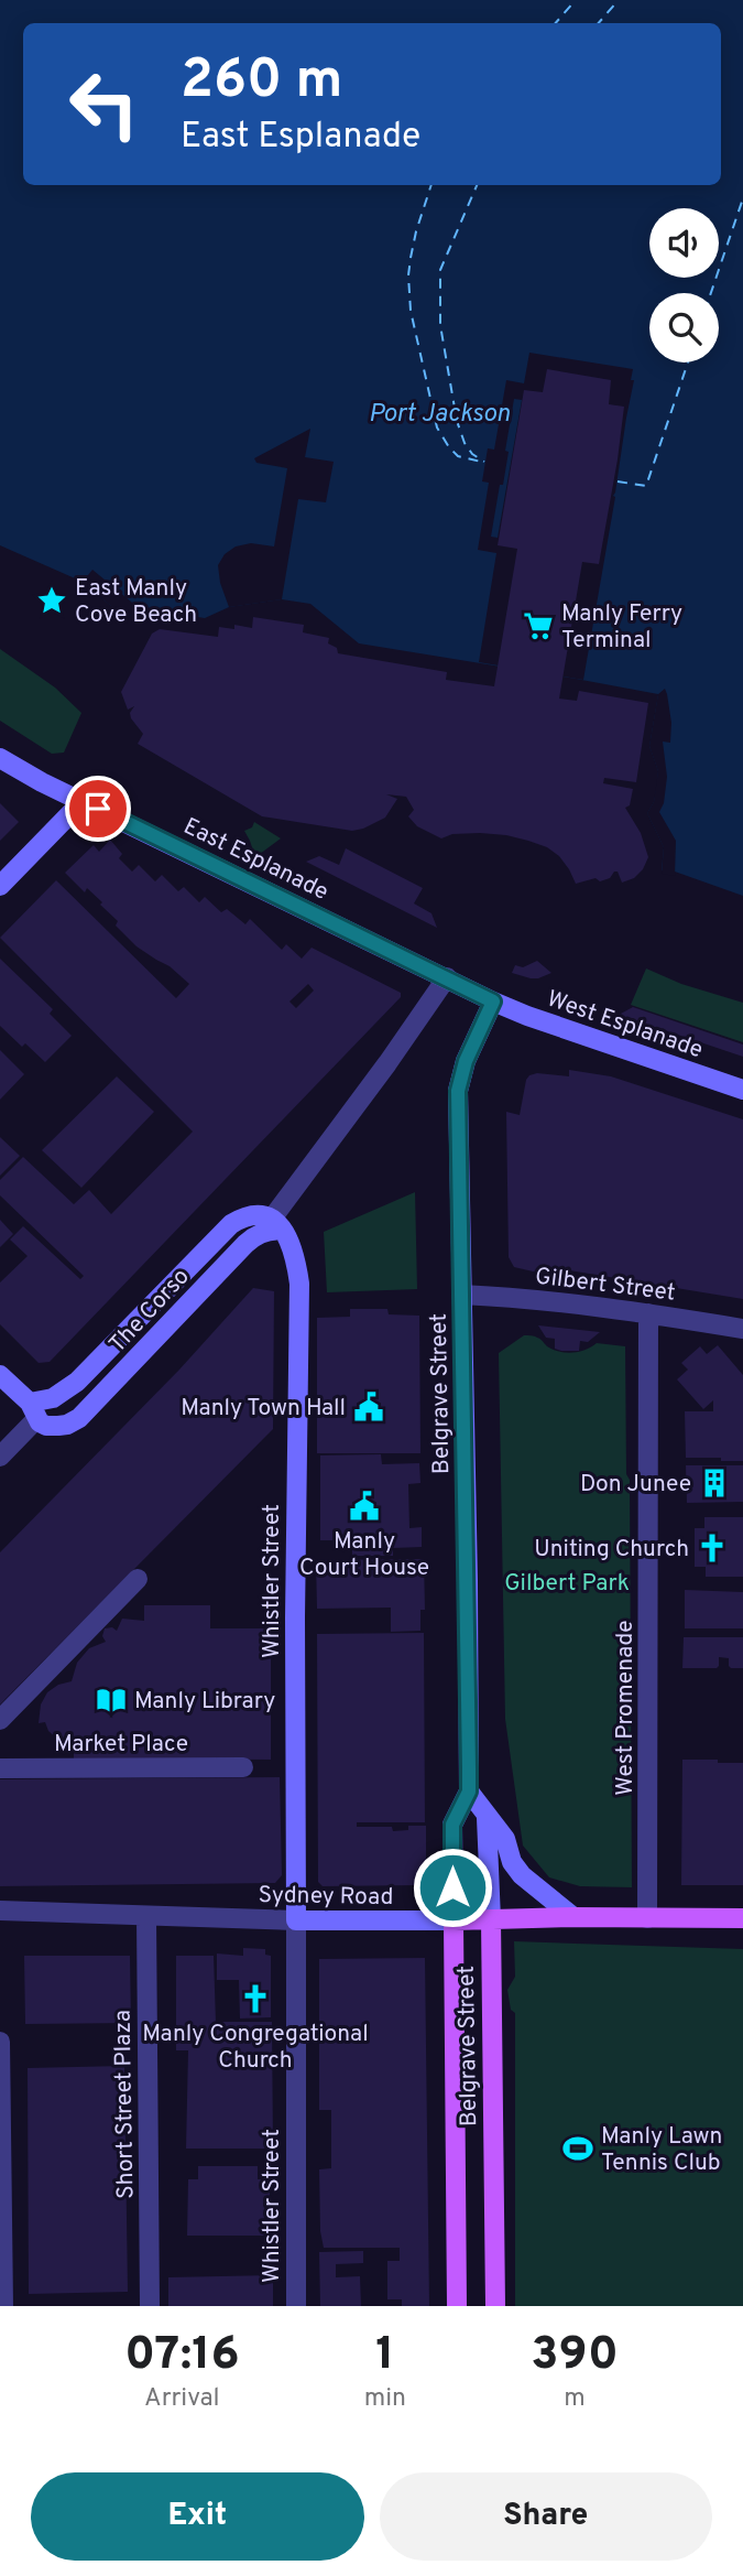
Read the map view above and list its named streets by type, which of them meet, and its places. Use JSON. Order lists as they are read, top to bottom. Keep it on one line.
{"streets":{"main road":["Belgrave Street","Sydney Road"],"street":["East Esplanade","West Esplanade","Gilbert Street","The Corso","Whistler Street","West Promenade","Market Place","Short Street Plaza"]},"crossings":[["East Esplanade","West Esplanade"],["East Esplanade","Belgrave Street"],["West Esplanade","Belgrave Street"],["Gilbert Street","Belgrave Street"],["Gilbert Street","West Promenade"],["The Corso","Whistler Street"],["Belgrave Street","Sydney Road"],["Whistler Street","Sydney Road"],["West Promenade","Sydney Road"],["Sydney Road","Short Street Plaza"]],"water":["Port Jackson"],"parks":["Gilbert Park"],"places":{"place":["East Manly Cove Beach"],"supermarket":["Manly Ferry Terminal"],"public building":["Manly Town Hall","Manly Court House"],"building":["Don Junee"],"church":["Uniting Church","Manly Congregational Church"],"library":["Manly Library"],"sports":["Manly Lawn Tennis Club"]},"page":{"turn":["260 m","East Esplanade"],"eta":["07:16","Arrival","1","min","390","m"],"buttons":["Exit","Share"]}}
